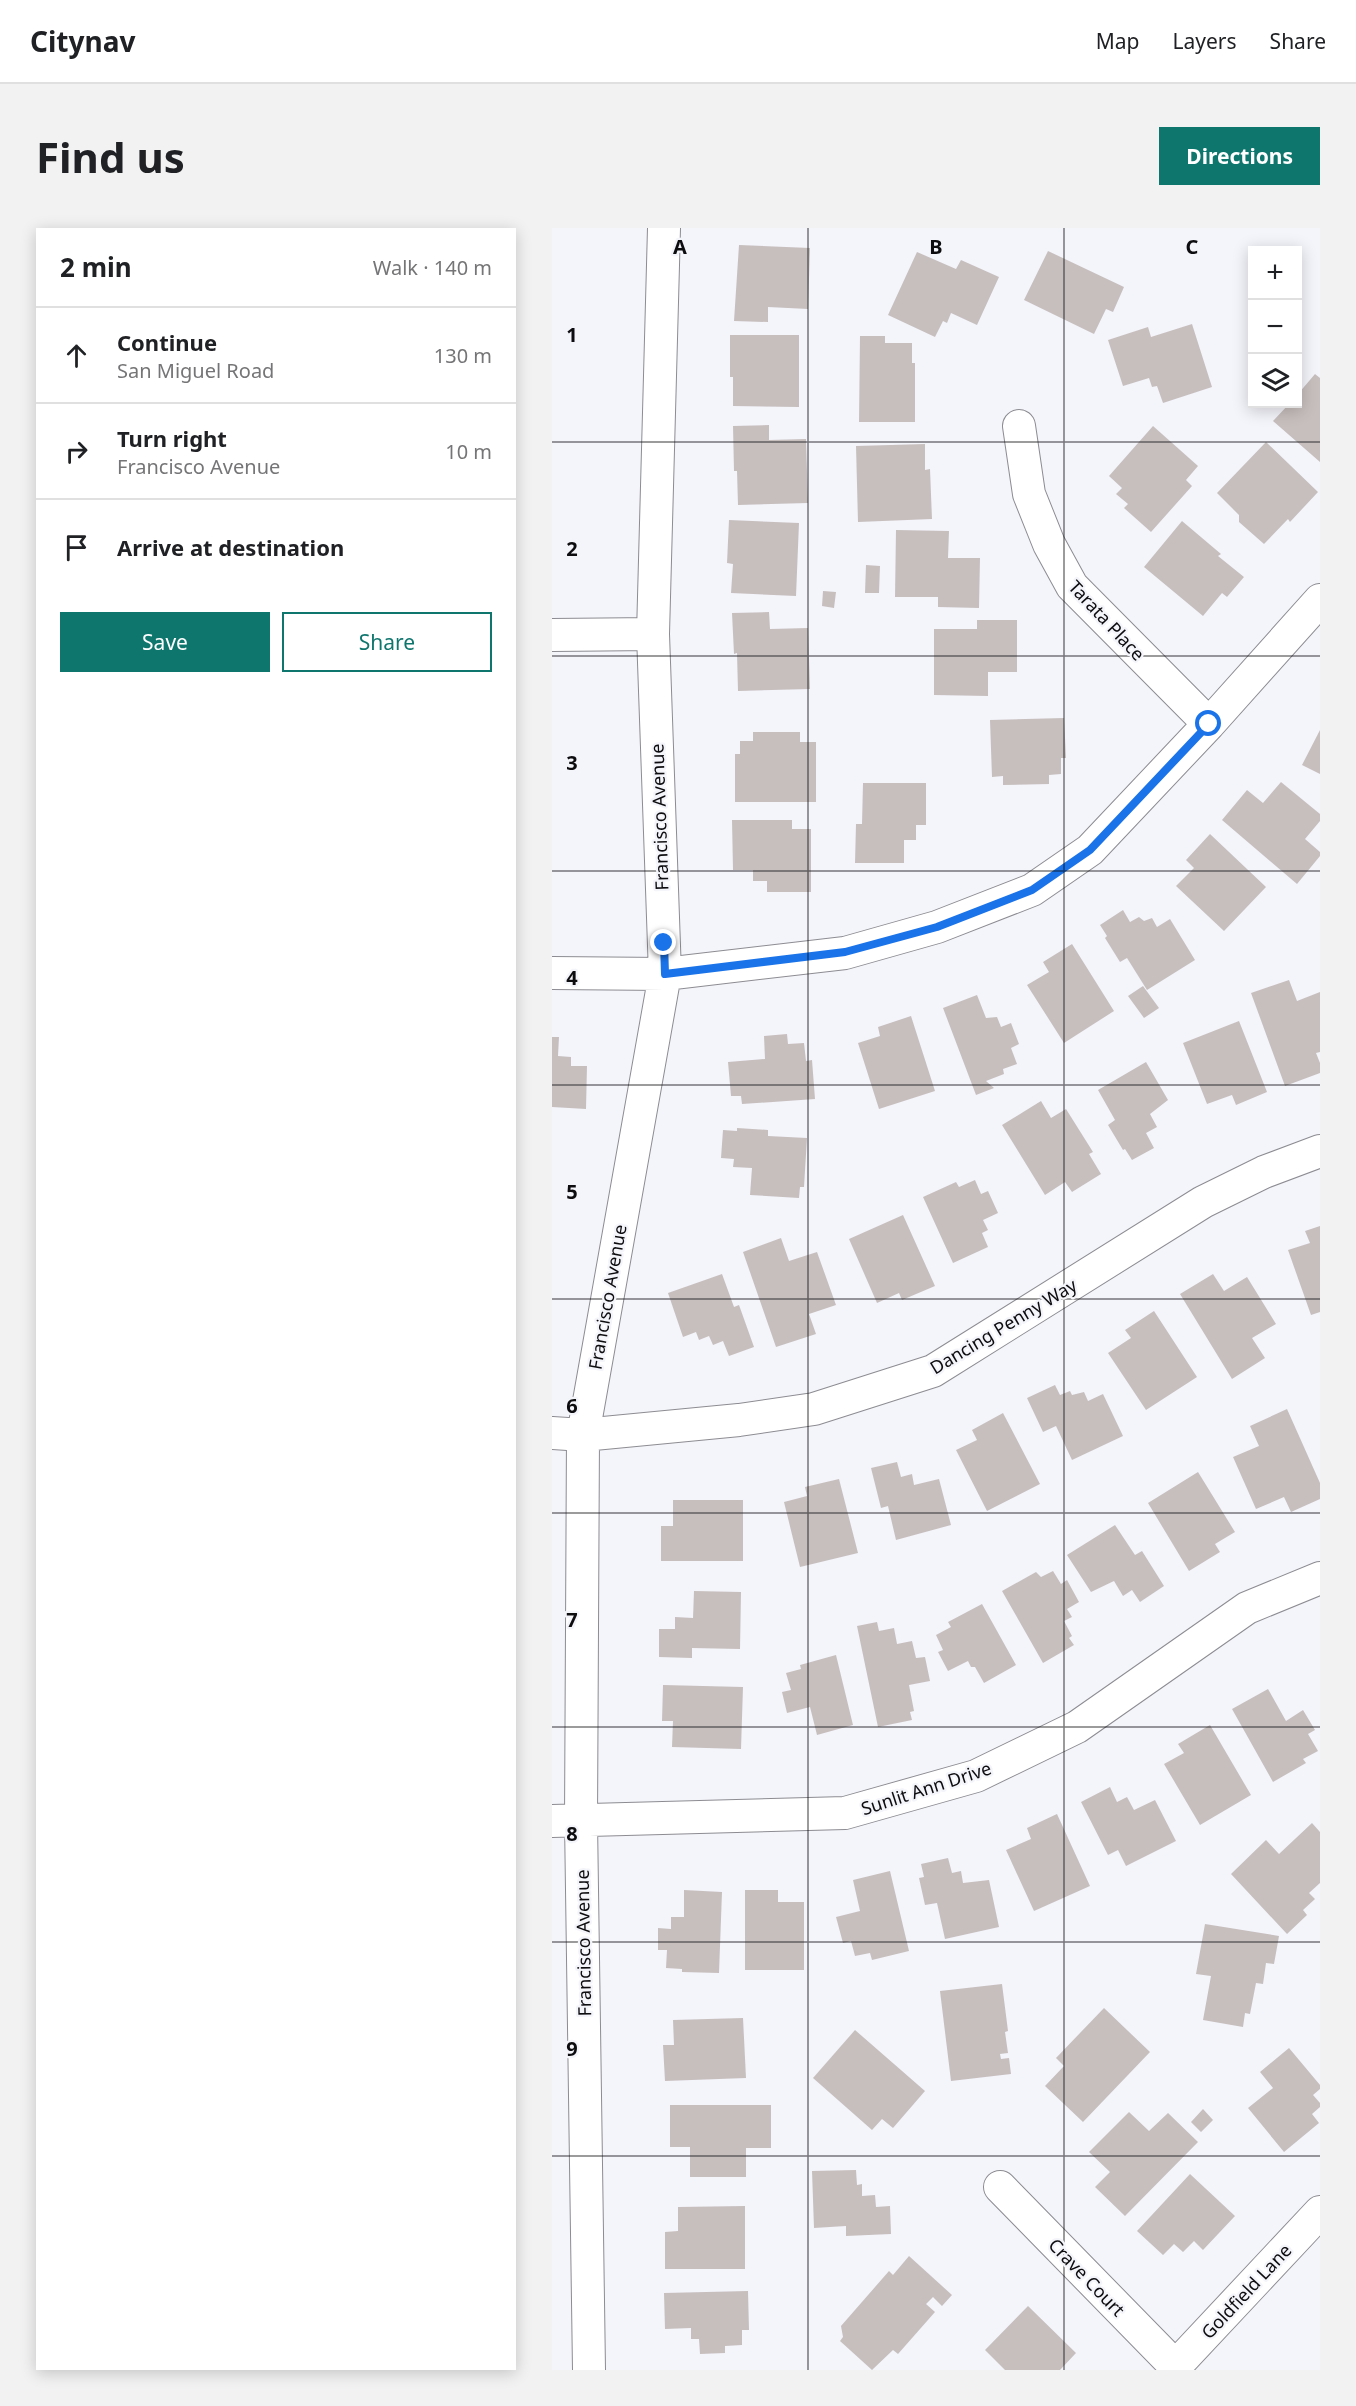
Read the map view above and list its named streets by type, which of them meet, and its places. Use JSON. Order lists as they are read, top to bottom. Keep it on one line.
{"streets":{"street":["Tarata Place","Francisco Avenue","Dancing Penny Way","Sunlit Ann Drive","Crave Court","Goldfield Lane"]},"crossings":[["Francisco Avenue","Dancing Penny Way"],["Francisco Avenue","Sunlit Ann Drive"],["Crave Court","Goldfield Lane"]],"page":{"header":"Citynav","nav":["Map","Layers","Share"],"buttons":["Directions",["Save","Share"]],"title":"Find us","heading":["2 min","Walk · 140 m"],"map_buttons":["+","−"],"list":[["Continue","San Miguel Road","130 m"],["Turn right","Francisco Avenue","10 m"],"Arrive at destination"]},"grid":{"columns":["A","B","C"],"rows":["1","2","3","4","5","6","7","8","9"]}}
